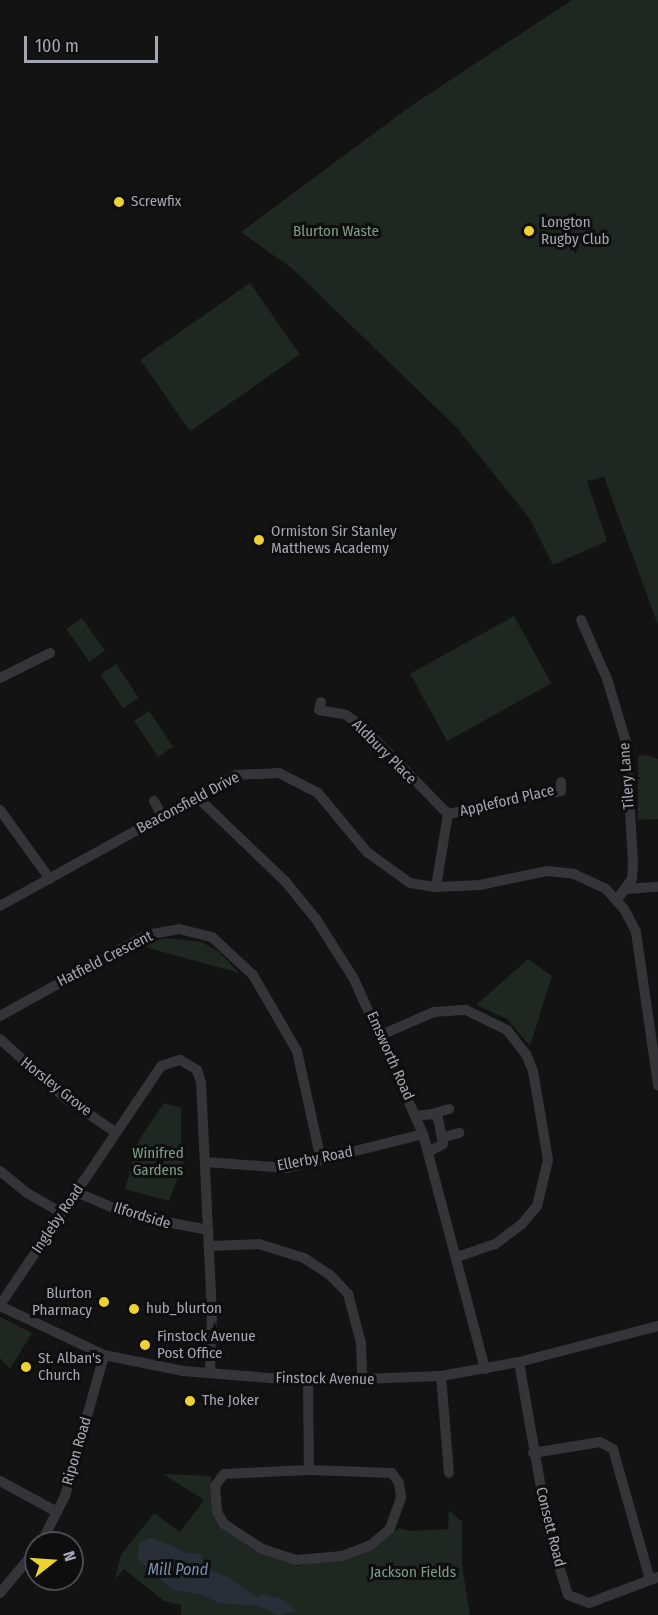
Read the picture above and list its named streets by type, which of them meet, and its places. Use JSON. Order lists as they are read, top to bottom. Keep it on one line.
{"streets":{"street":["Aldbury Place","Tilery Lane","Appleford Place","Beaconsfield Drive","Hatfield Crescent","Emsworth Road","Horsley Grove","Ellerby Road","Ilfordside","Ingleby Road","Finstock Avenue","Ripon Road","Consett Road"]},"crossings":[["Aldbury Place","Appleford Place"],["Beaconsfield Drive","Emsworth Road"],["Hatfield Crescent","Ellerby Road"],["Emsworth Road","Ellerby Road"],["Emsworth Road","Finstock Avenue"],["Horsley Grove","Ingleby Road"],["Ellerby Road","Ingleby Road"],["Ilfordside","Ingleby Road"],["Ingleby Road","Finstock Avenue"],["Finstock Avenue","Ripon Road"],["Finstock Avenue","Consett Road"]],"water":["Mill Pond"],"parks":["Blurton Waste","Winifred Gardens","Jackson Fields"],"places":["Screwfix","Longton Rugby Club","Ormiston Sir Stanley Matthews Academy","Blurton Pharmacy","hub_blurton","Finstock Avenue Post Office","St. Alban's Church","The Joker"],"scale_bar":"100 m","north":"right"}
